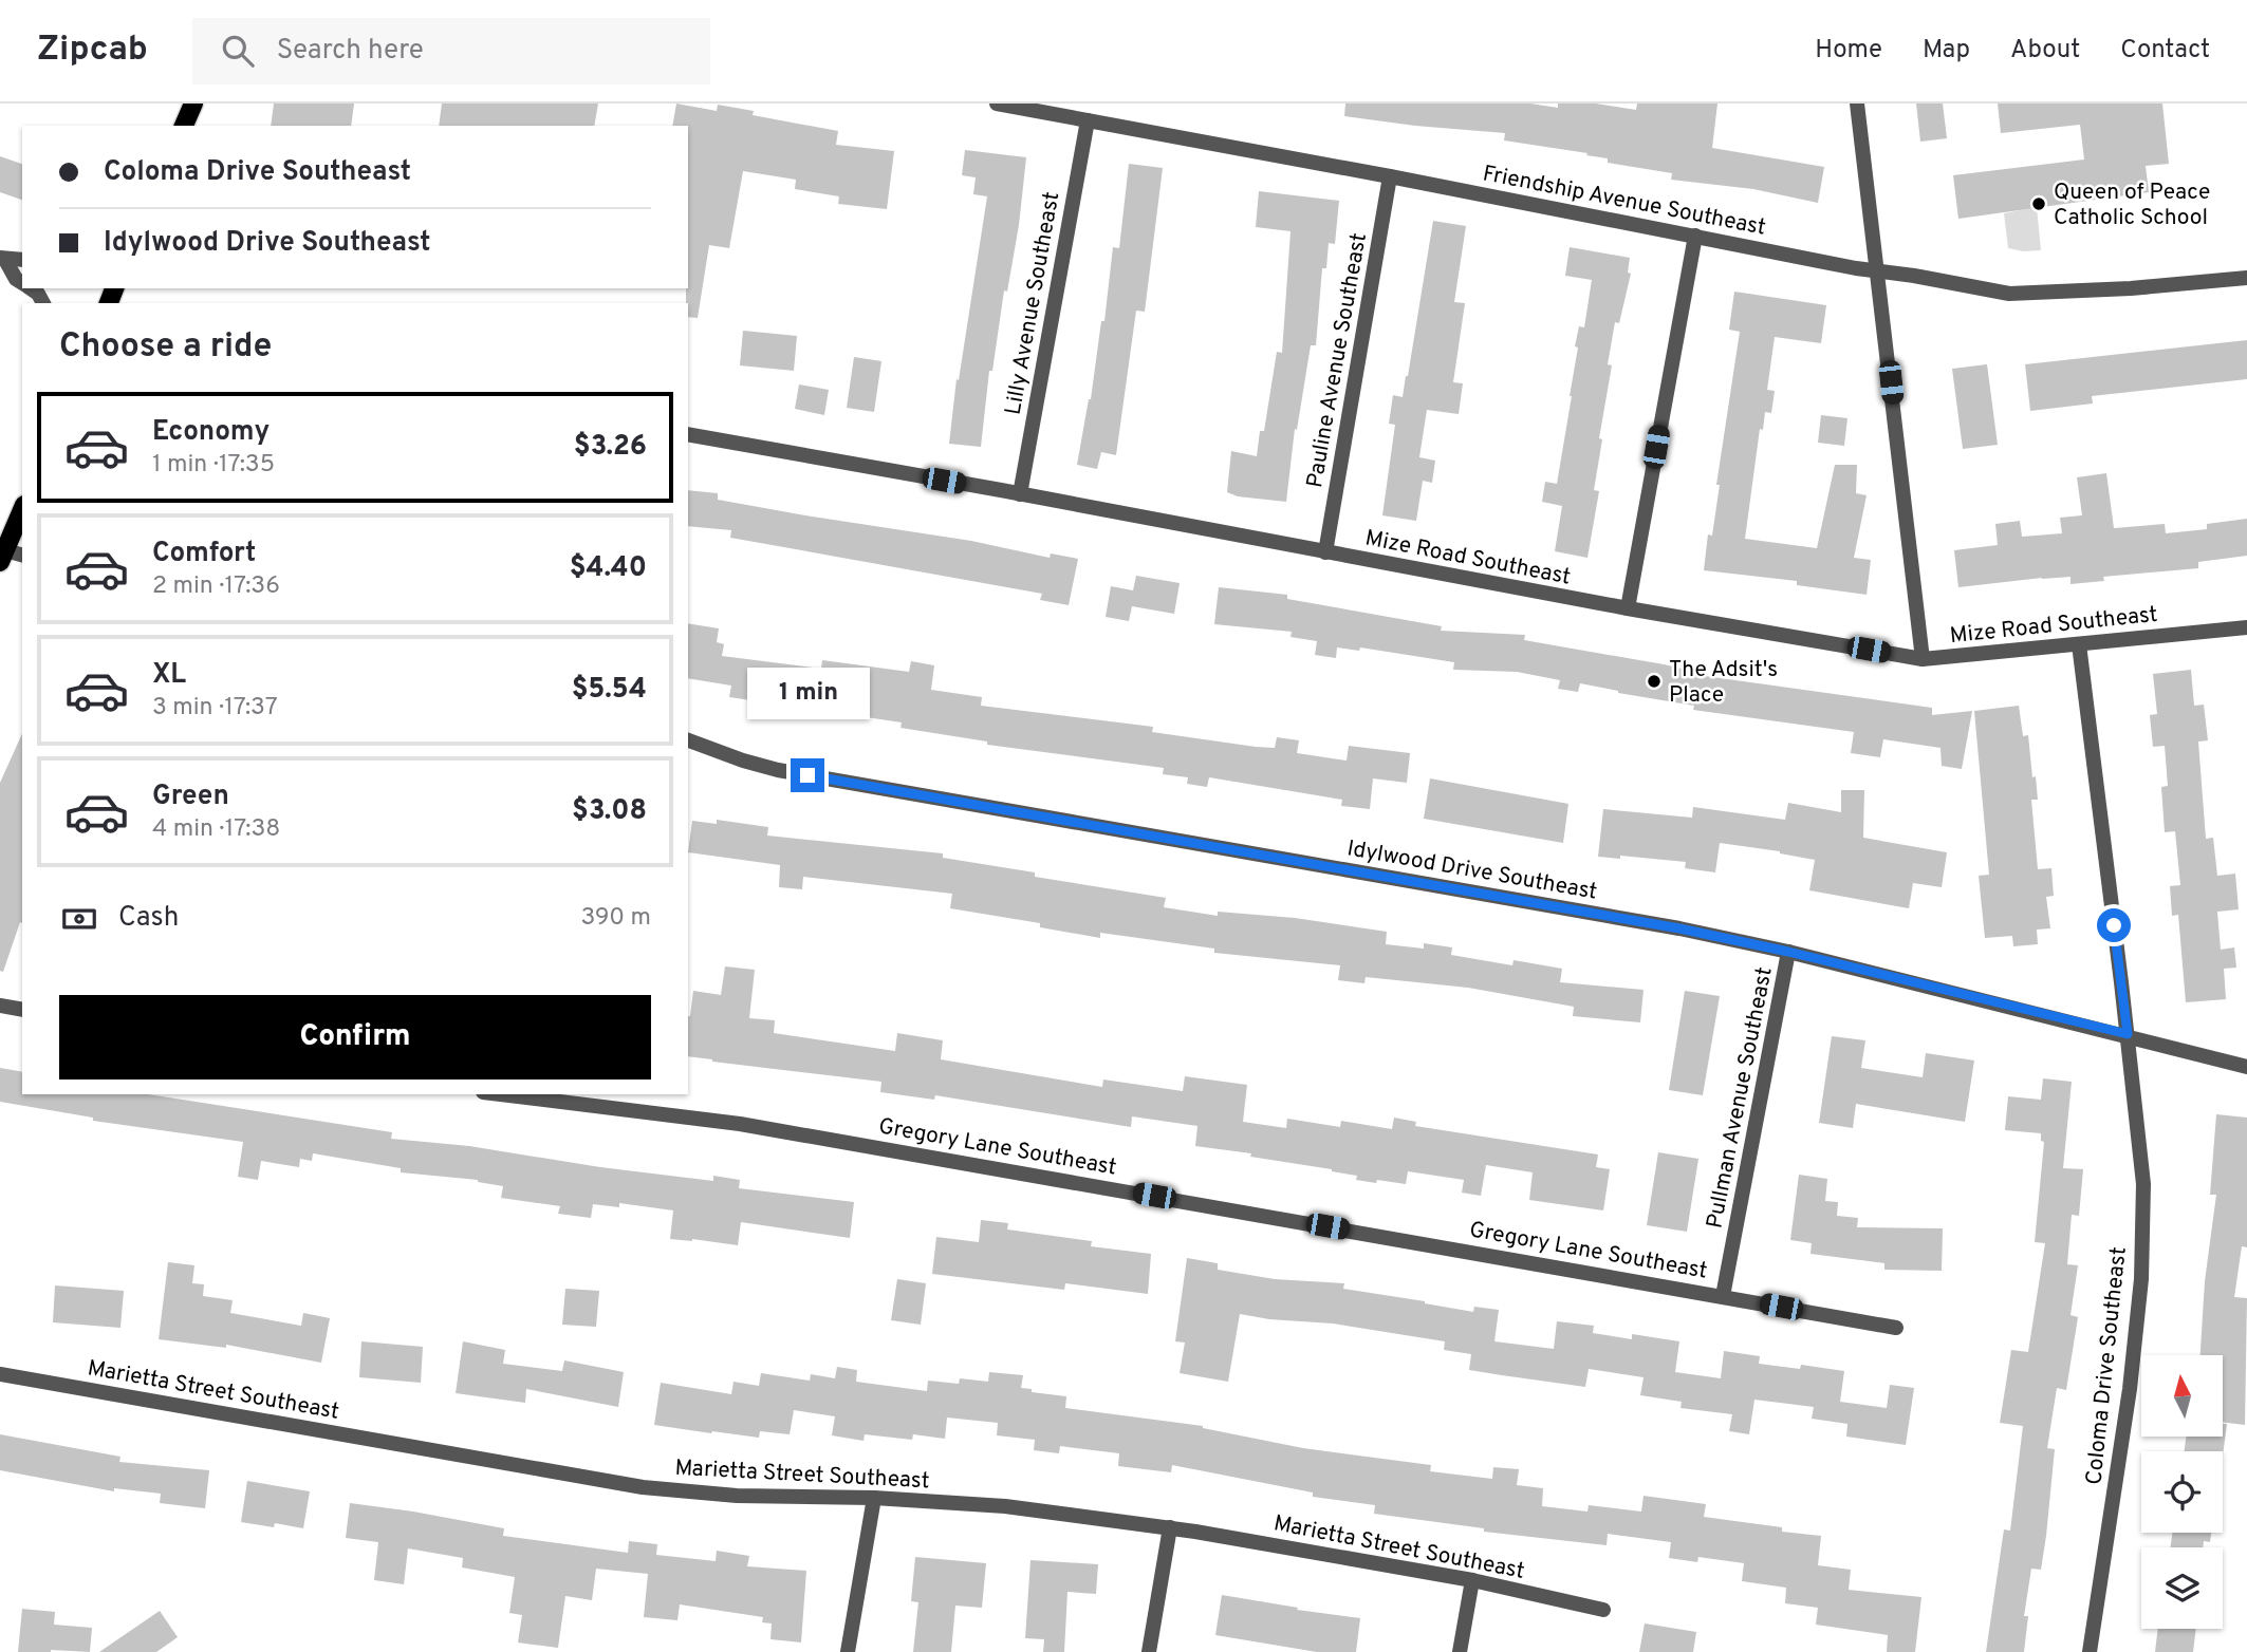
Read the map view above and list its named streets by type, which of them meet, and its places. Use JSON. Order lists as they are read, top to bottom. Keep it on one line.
{"streets":{"street":["Friendship Avenue Southeast","Lilly Avenue Southeast","Pauline Avenue Southeast","Mize Road Southeast","Idylwood Drive Southeast","Pullman Avenue Southeast","Gregory Lane Southeast","Coloma Drive Southeast","Marietta Street Southeast"]},"crossings":[["Friendship Avenue Southeast","Lilly Avenue Southeast"],["Friendship Avenue Southeast","Pauline Avenue Southeast"],["Lilly Avenue Southeast","Mize Road Southeast"],["Pauline Avenue Southeast","Mize Road Southeast"],["Mize Road Southeast","Coloma Drive Southeast"],["Idylwood Drive Southeast","Pullman Avenue Southeast"],["Idylwood Drive Southeast","Coloma Drive Southeast"],["Pullman Avenue Southeast","Gregory Lane Southeast"]],"places":["Queen of Peace Catholic School","The Adsit's Place"],"north":"top","page":{"header":"Zipcab","search":"Search here","nav":["Home","Map","About","Contact"],"banner":["Coloma Drive Southeast","Idylwood Drive Southeast"],"heading":"Choose a ride","list":[{"name":"Economy","note":"1 min · 17:35","value":"$3.26"},{"name":"Comfort","note":"2 min · 17:36","value":"$4.40"},{"name":"XL","note":"3 min · 17:37","value":"$5.54"},{"name":"Green","note":"4 min · 17:38","value":"$3.08"}],"bubble":"1 min","pay":["Cash","390 m"],"buttons":"Confirm"}}
